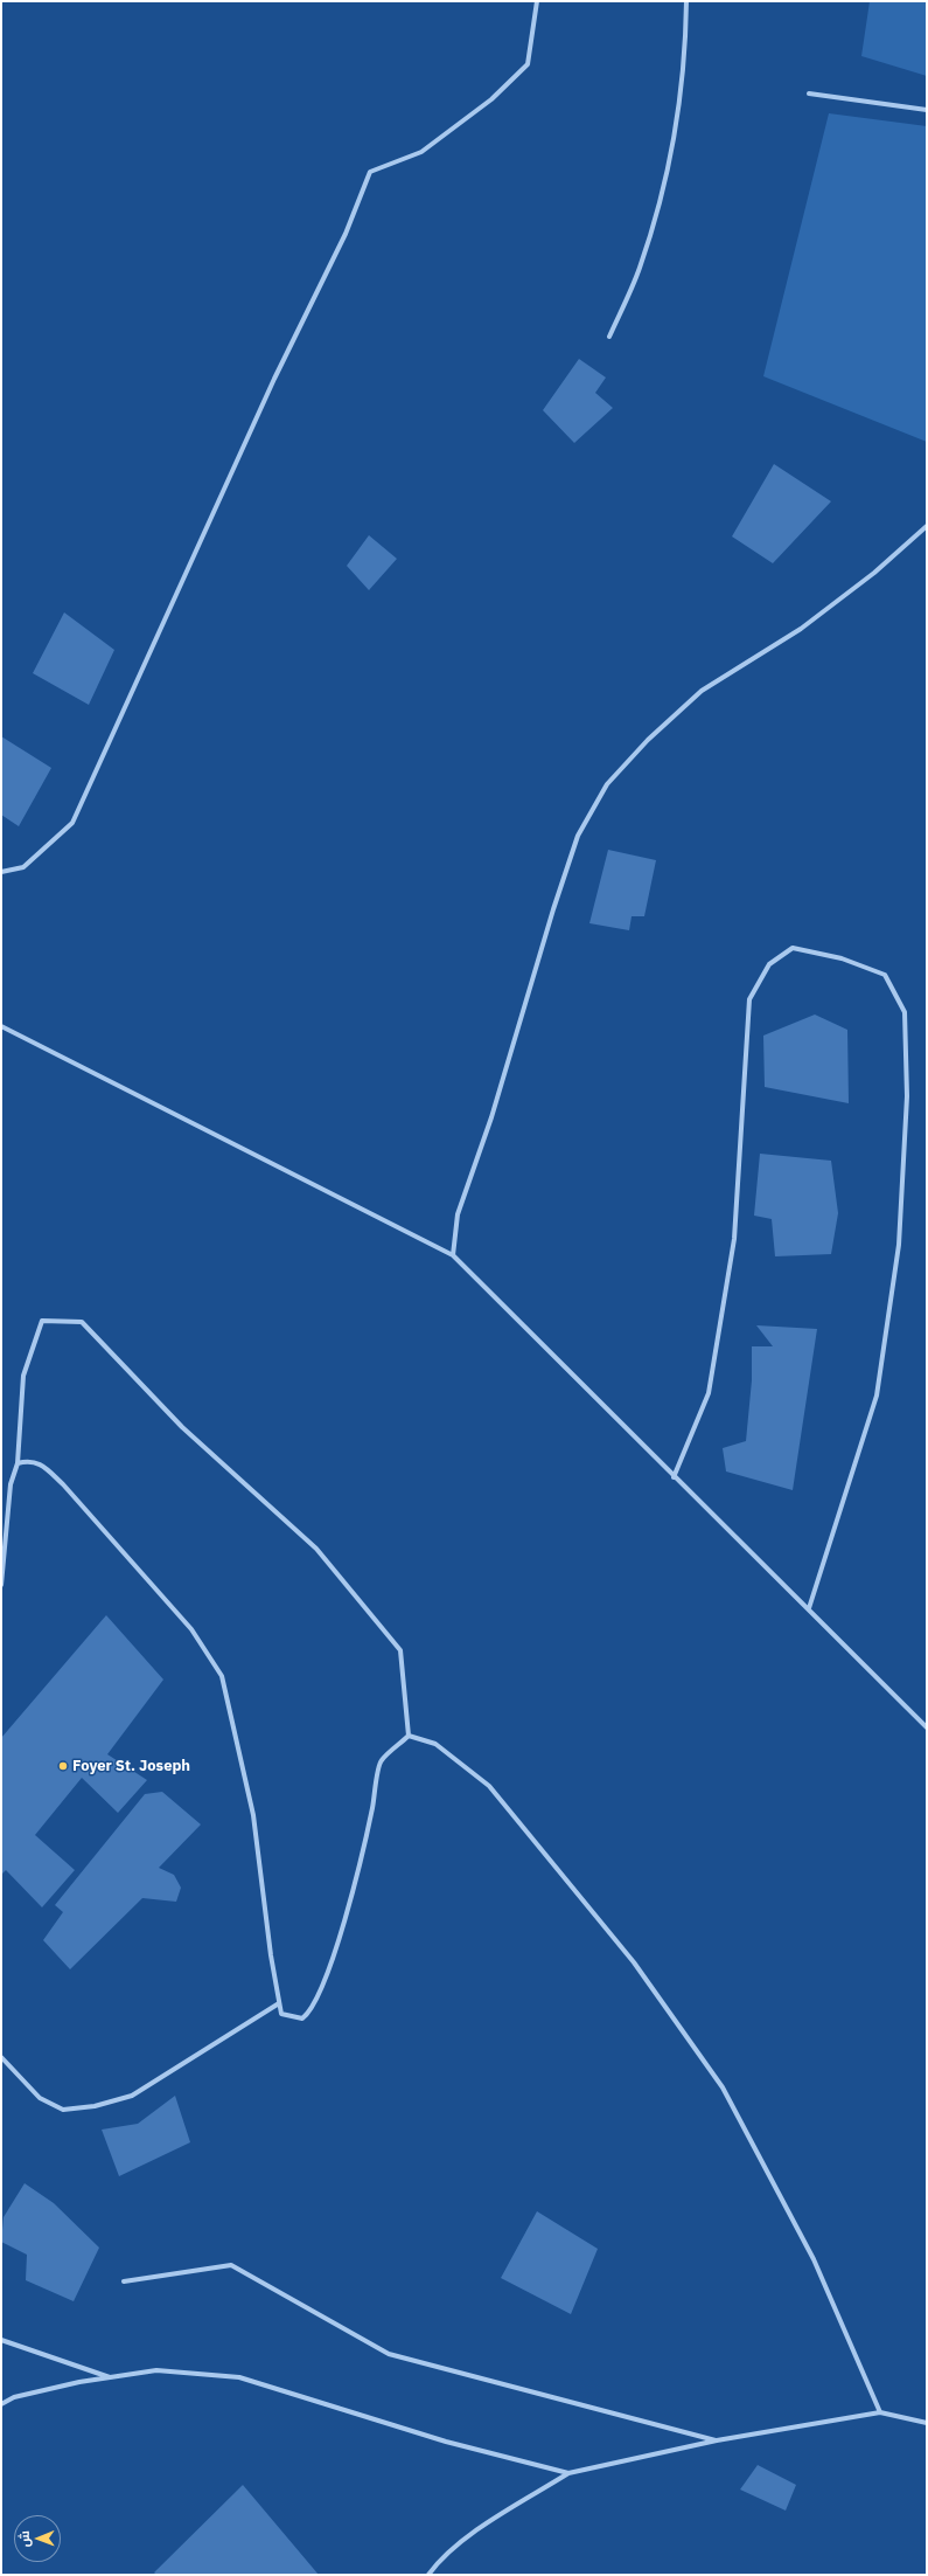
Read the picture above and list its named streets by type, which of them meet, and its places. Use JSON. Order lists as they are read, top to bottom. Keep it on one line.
{"places":["Foyer St. Joseph"],"north":"left"}
